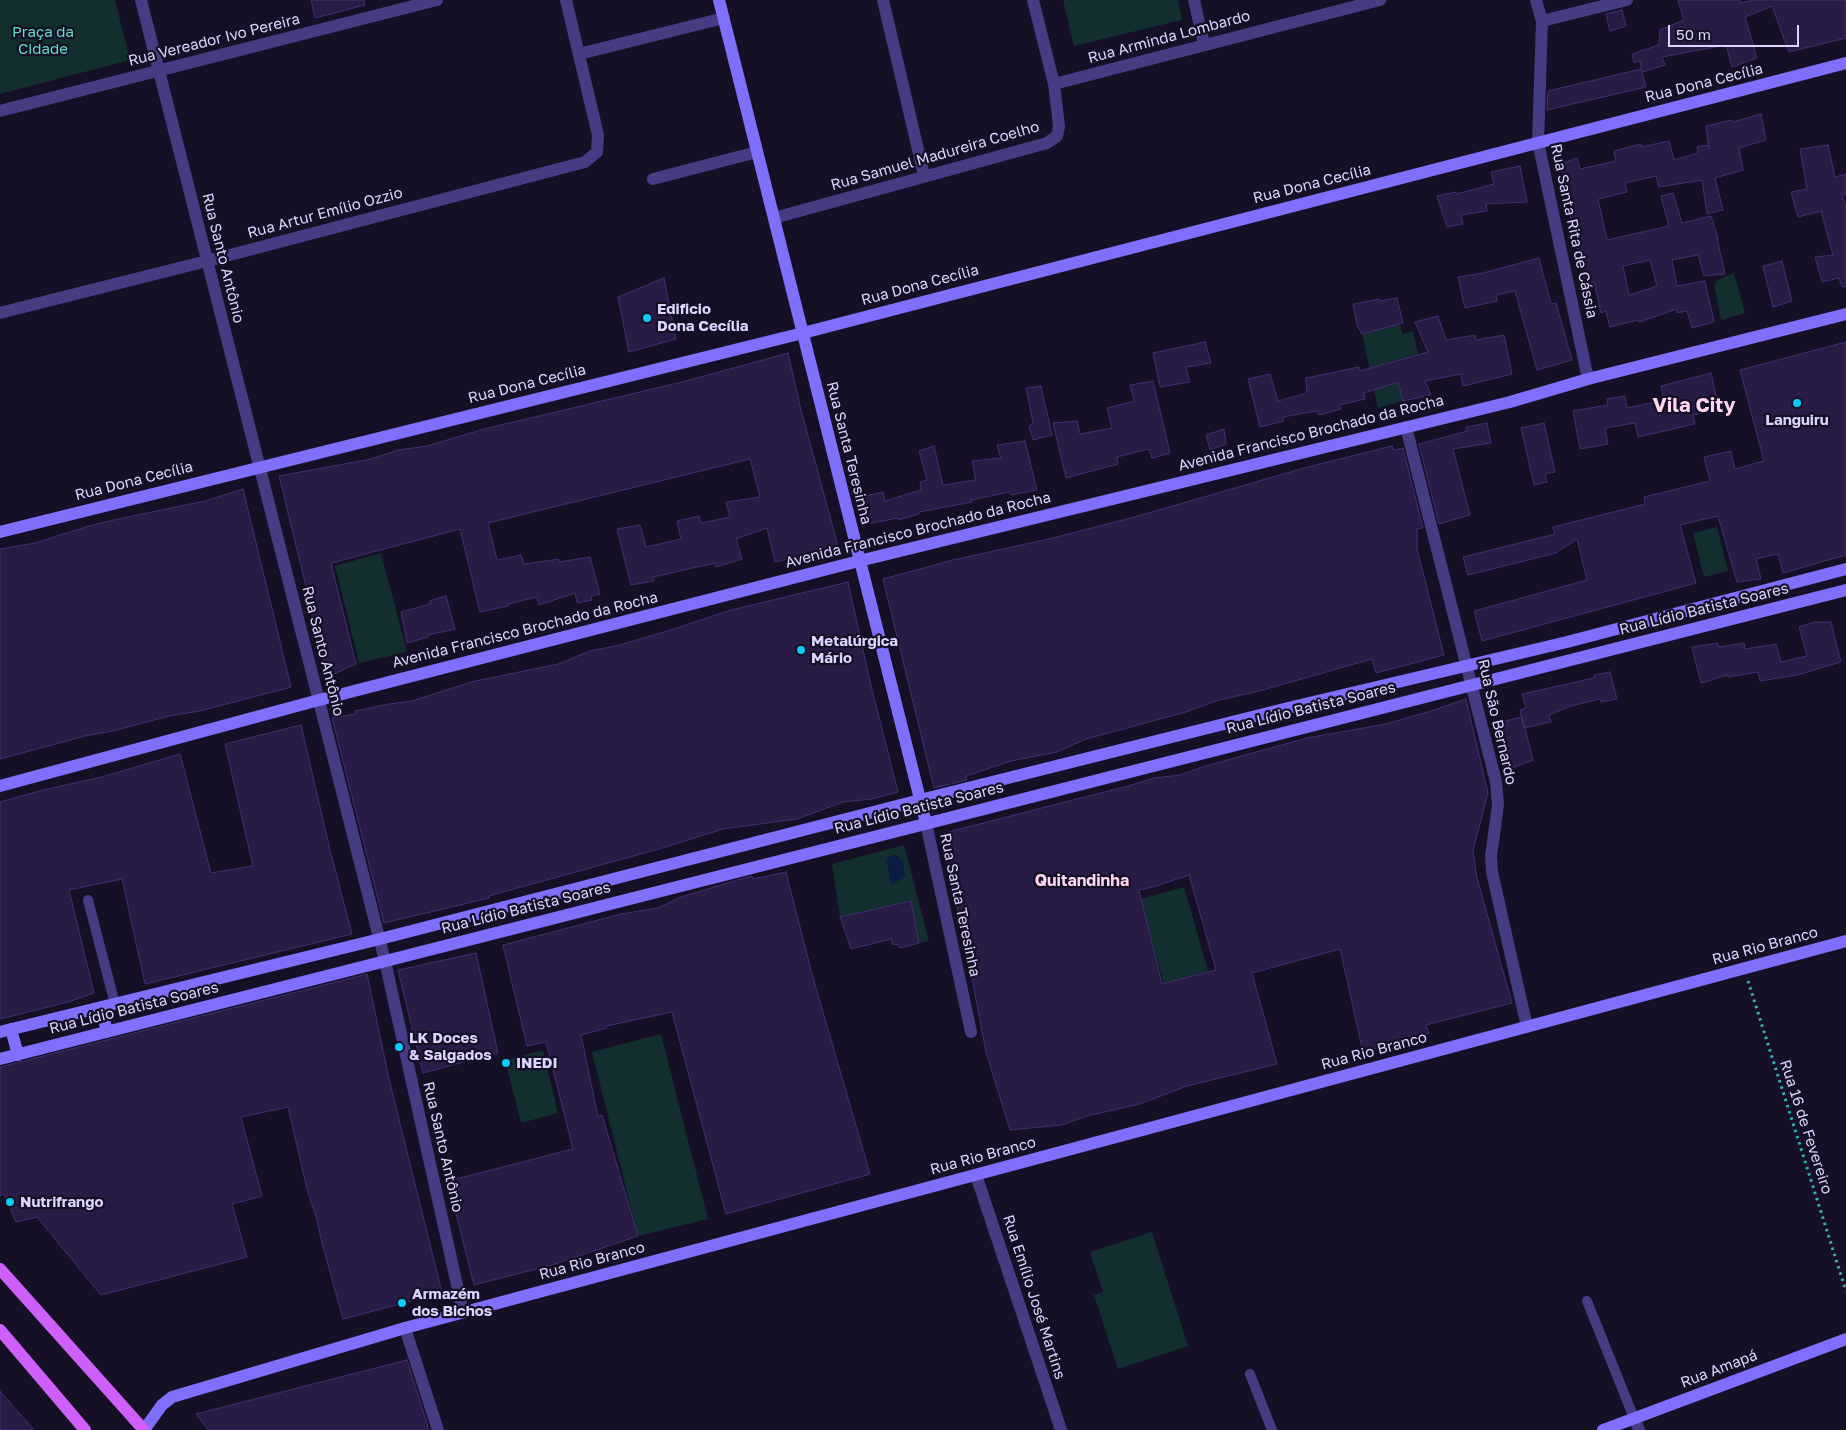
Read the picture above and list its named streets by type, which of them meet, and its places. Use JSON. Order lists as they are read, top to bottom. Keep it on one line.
{"streets":{"street":["Rua Arminda Lombardo","Rua Vereador Ivo Pereira","Rua Dona Cecília","Rua Samuel Madureira Coelho","Rua Artur Emílio Ozzio","Rua Santa Rita de Cássia","Rua Santo Antônio","Avenida Francisco Brochado da Rocha","Rua Santa Teresinha","Rua Lídio Batista Soares","Rua São Bernardo","Rua Rio Branco","Rua Emílio José Martins","Rua Amapá"],"path":["Rua 16 de Fevereiro"]},"crossings":[["Rua Arminda Lombardo","Rua Samuel Madureira Coelho"],["Rua Vereador Ivo Pereira","Rua Santo Antônio"],["Rua Dona Cecília","Rua Santa Rita de Cássia"],["Rua Dona Cecília","Rua Santo Antônio"],["Rua Dona Cecília","Rua Santa Teresinha"],["Rua Samuel Madureira Coelho","Rua Santa Teresinha"],["Rua Artur Emílio Ozzio","Rua Santo Antônio"],["Rua Santa Rita de Cássia","Avenida Francisco Brochado da Rocha"],["Rua Santo Antônio","Avenida Francisco Brochado da Rocha"],["Rua Santo Antônio","Rua Lídio Batista Soares"],["Rua Santo Antônio","Rua Rio Branco"],["Avenida Francisco Brochado da Rocha","Rua Santa Teresinha"],["Avenida Francisco Brochado da Rocha","Rua São Bernardo"],["Rua Santa Teresinha","Rua Lídio Batista Soares"],["Rua Lídio Batista Soares","Rua São Bernardo"],["Rua São Bernardo","Rua Rio Branco"],["Rua Rio Branco","Rua 16 de Fevereiro"],["Rua Rio Branco","Rua Emílio José Martins"]],"districts":["Vila City","Quitandinha"],"parks":["Praça da Cidade"],"places":["Edificio Dona Cecília","Languiru","Metalúrgica Mário","LK Doces & Salgados","INEDI","Nutrifrango","Armazém dos Bichos"],"scale_bar":"50 m"}
